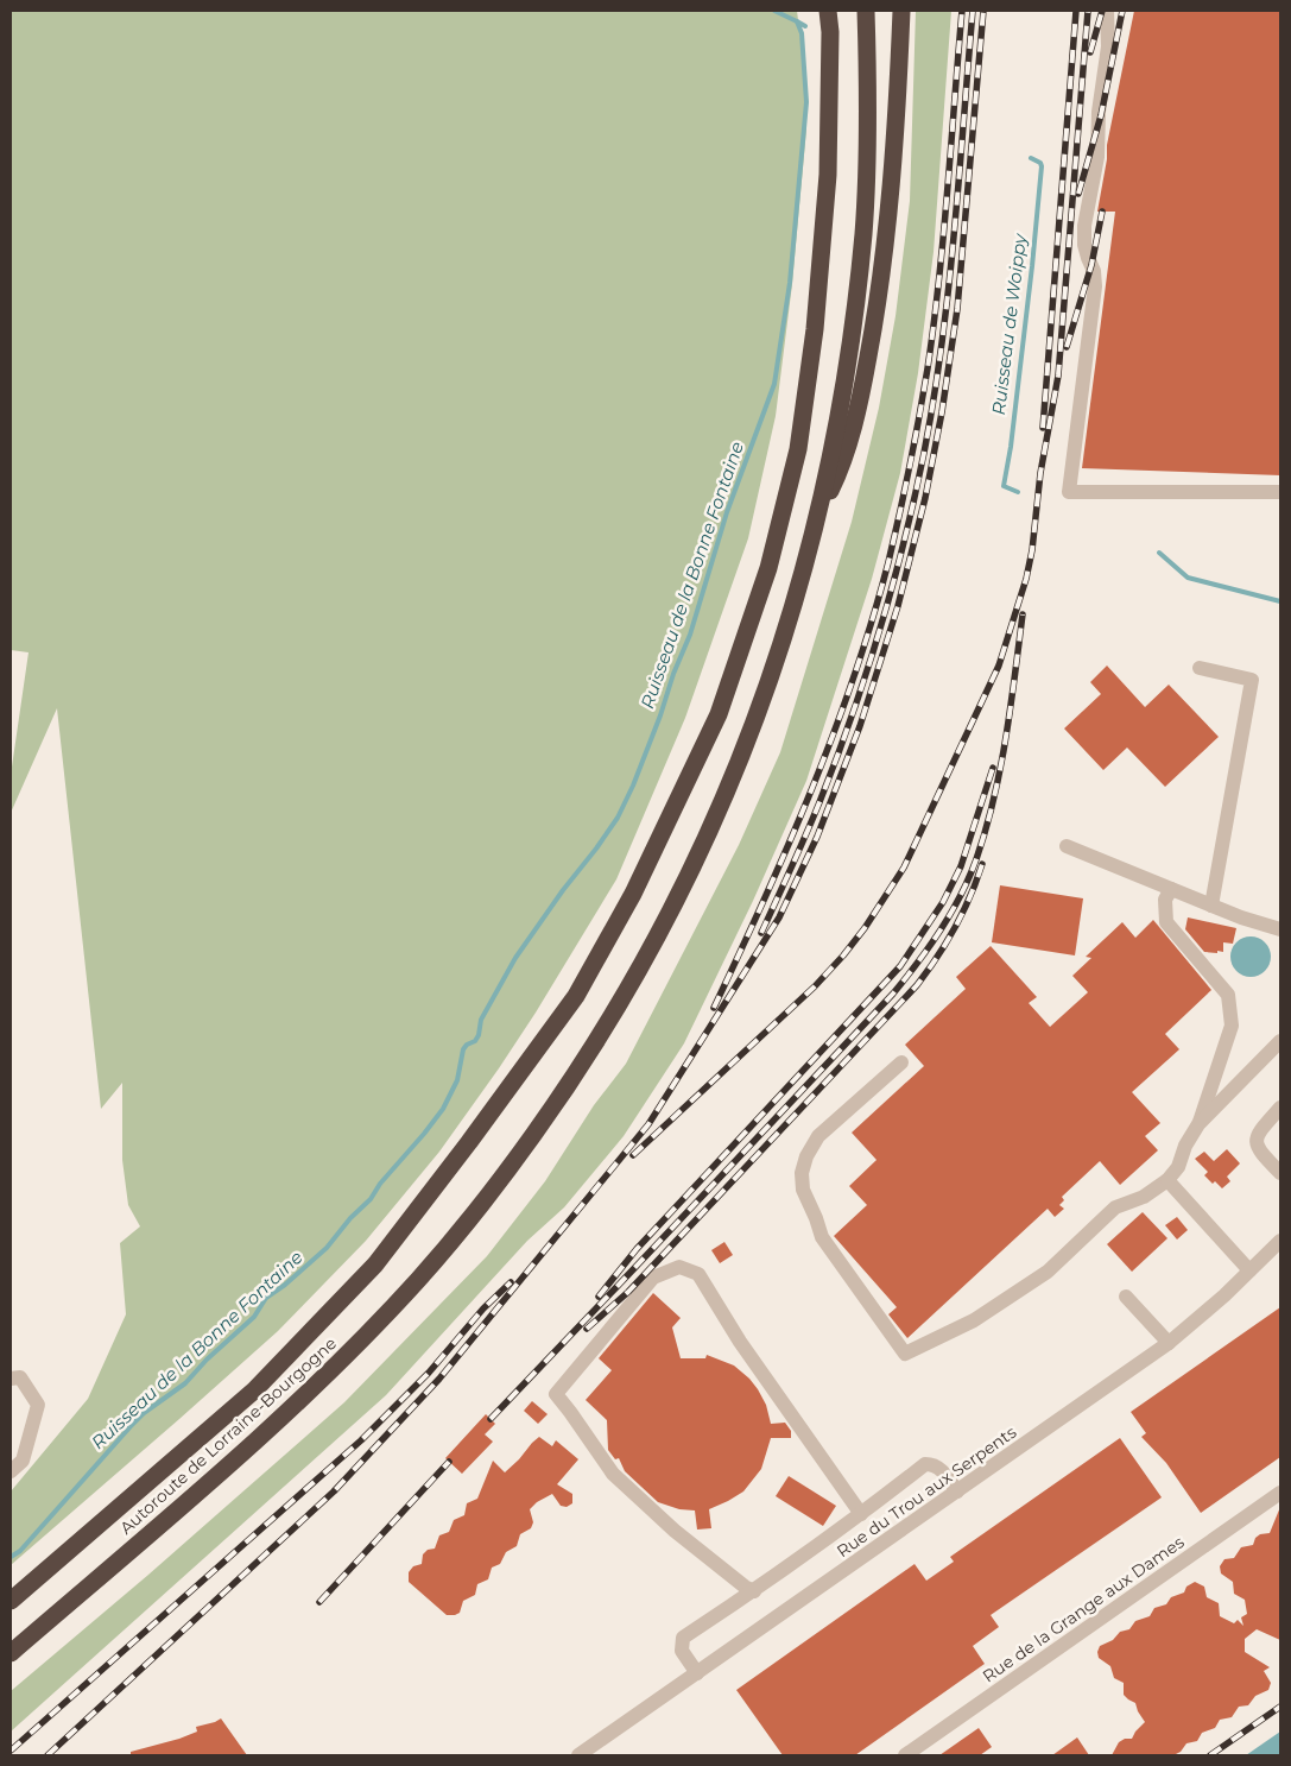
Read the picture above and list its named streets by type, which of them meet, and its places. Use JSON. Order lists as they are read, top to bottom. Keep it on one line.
{"streets":{"highway":["Autoroute de Lorraine-Bourgogne"],"street":["Rue du Trou aux Serpents","Rue de la Grange aux Dames"]},"water":["Ruisseau de Woippy","Ruisseau de la Bonne Fontaine"]}
